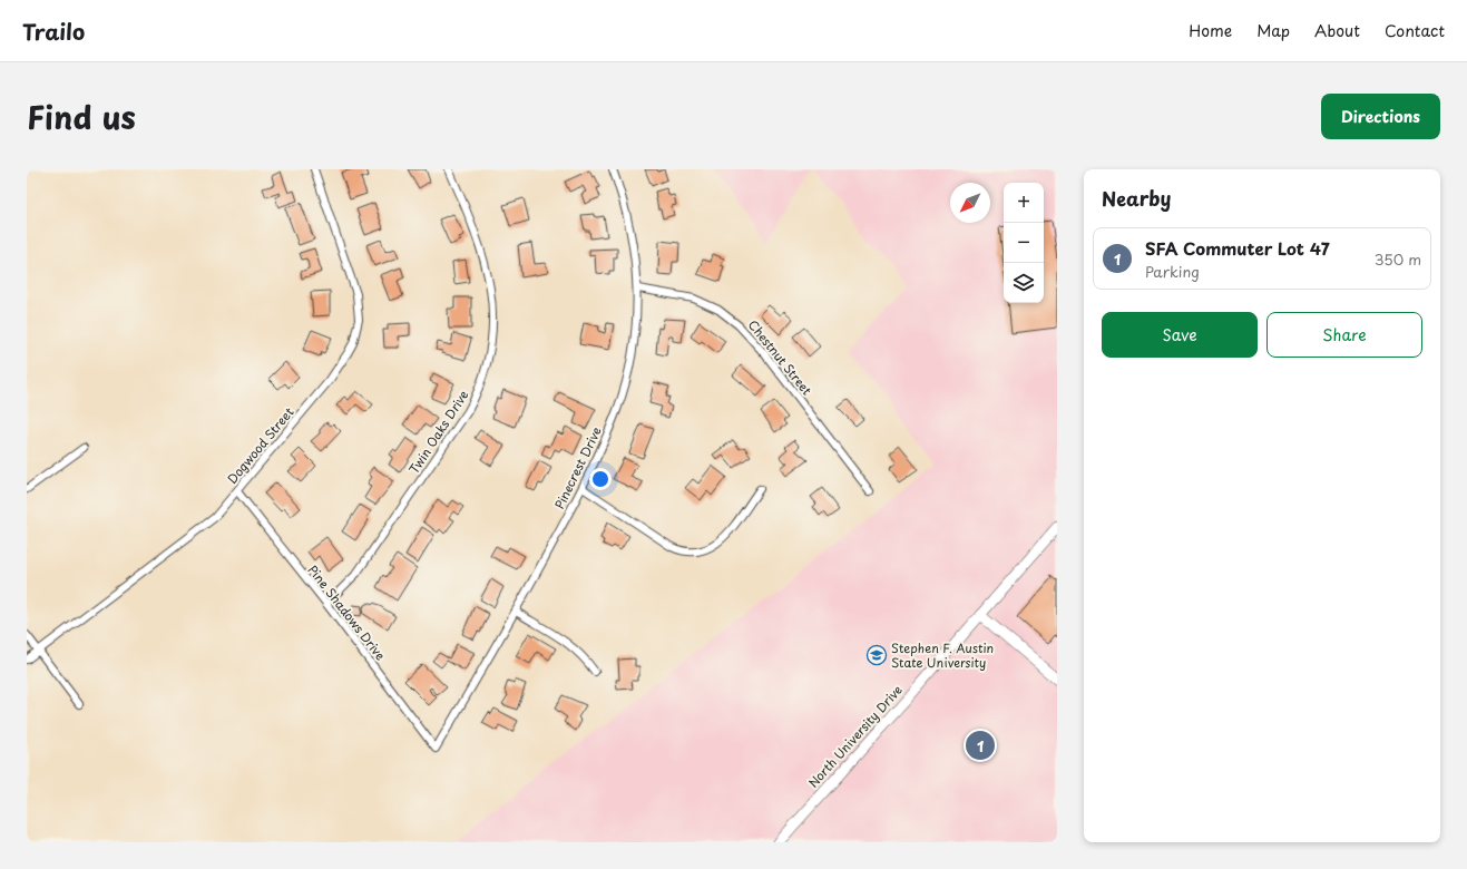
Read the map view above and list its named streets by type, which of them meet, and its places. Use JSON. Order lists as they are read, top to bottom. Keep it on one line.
{"streets":{"main road":["North University Drive"],"street":["Chestnut Street","Twin Oaks Drive","Dogwood Street","Pinecrest Drive","Pine Shadows Drive"]},"crossings":[["Chestnut Street","Pinecrest Drive"],["Twin Oaks Drive","Pine Shadows Drive"],["Dogwood Street","Pine Shadows Drive"],["Pinecrest Drive","Pine Shadows Drive"]],"places":{"school or university":["Stephen F. Austin State University"]},"north":"bottom left","page":{"header":"Trailo","nav":["Home","Map","About","Contact"],"title":"Find us","buttons":["Directions",["Save","Share"]],"heading":"Nearby","map_buttons":["+","−"],"list":[{"mark":"1","name":"SFA Commuter Lot 47","note":"Parking","value":"350 m"}],"pins":"1"}}
